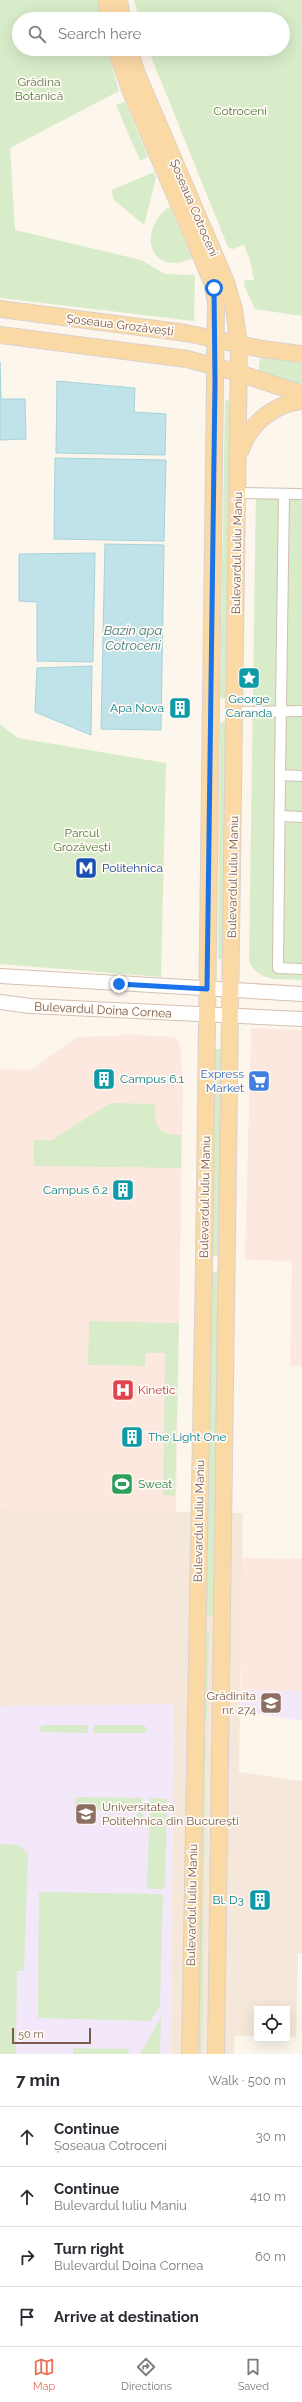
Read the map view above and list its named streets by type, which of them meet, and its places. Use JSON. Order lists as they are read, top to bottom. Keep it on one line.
{"streets":{"main road":["Șoseaua Cotroceni","Șoseaua Grozăvești","Bulevardul Iuliu Maniu","Bulevardul Doina Cornea"]},"crossings":[["Șoseaua Cotroceni","Șoseaua Grozăvești"],["Șoseaua Cotroceni","Bulevardul Iuliu Maniu"],["Șoseaua Grozăvești","Bulevardul Iuliu Maniu"],["Bulevardul Iuliu Maniu","Bulevardul Doina Cornea"]],"water":["Bazin apa Cotroceni"],"parks":["Grădina Botanică","Cotroceni","Parcul Grozăvești"],"places":{"place":["George Caranda"],"building":["Apa Nova","Campus 6.1","Campus 6.2","The Light One","Bl. D3"],"metro station":["Politehnica"],"supermarket":["Express Market"],"hospital":["Kinetic"],"sports":["Sweat"],"school or university":["Grădinita nr. 274","Universitatea Politehnica din București"]},"scale_bar":"50 m","page":{"search":"Search here","scale":"50 m","heading":["7 min","Walk · 500 m"],"list":[["Continue","Șoseaua Cotroceni","30 m"],["Continue","Bulevardul Iuliu Maniu","410 m"],["Turn right","Bulevardul Doina Cornea","60 m"],"Arrive at destination"],"nav":["Map","Directions","Saved"]}}
